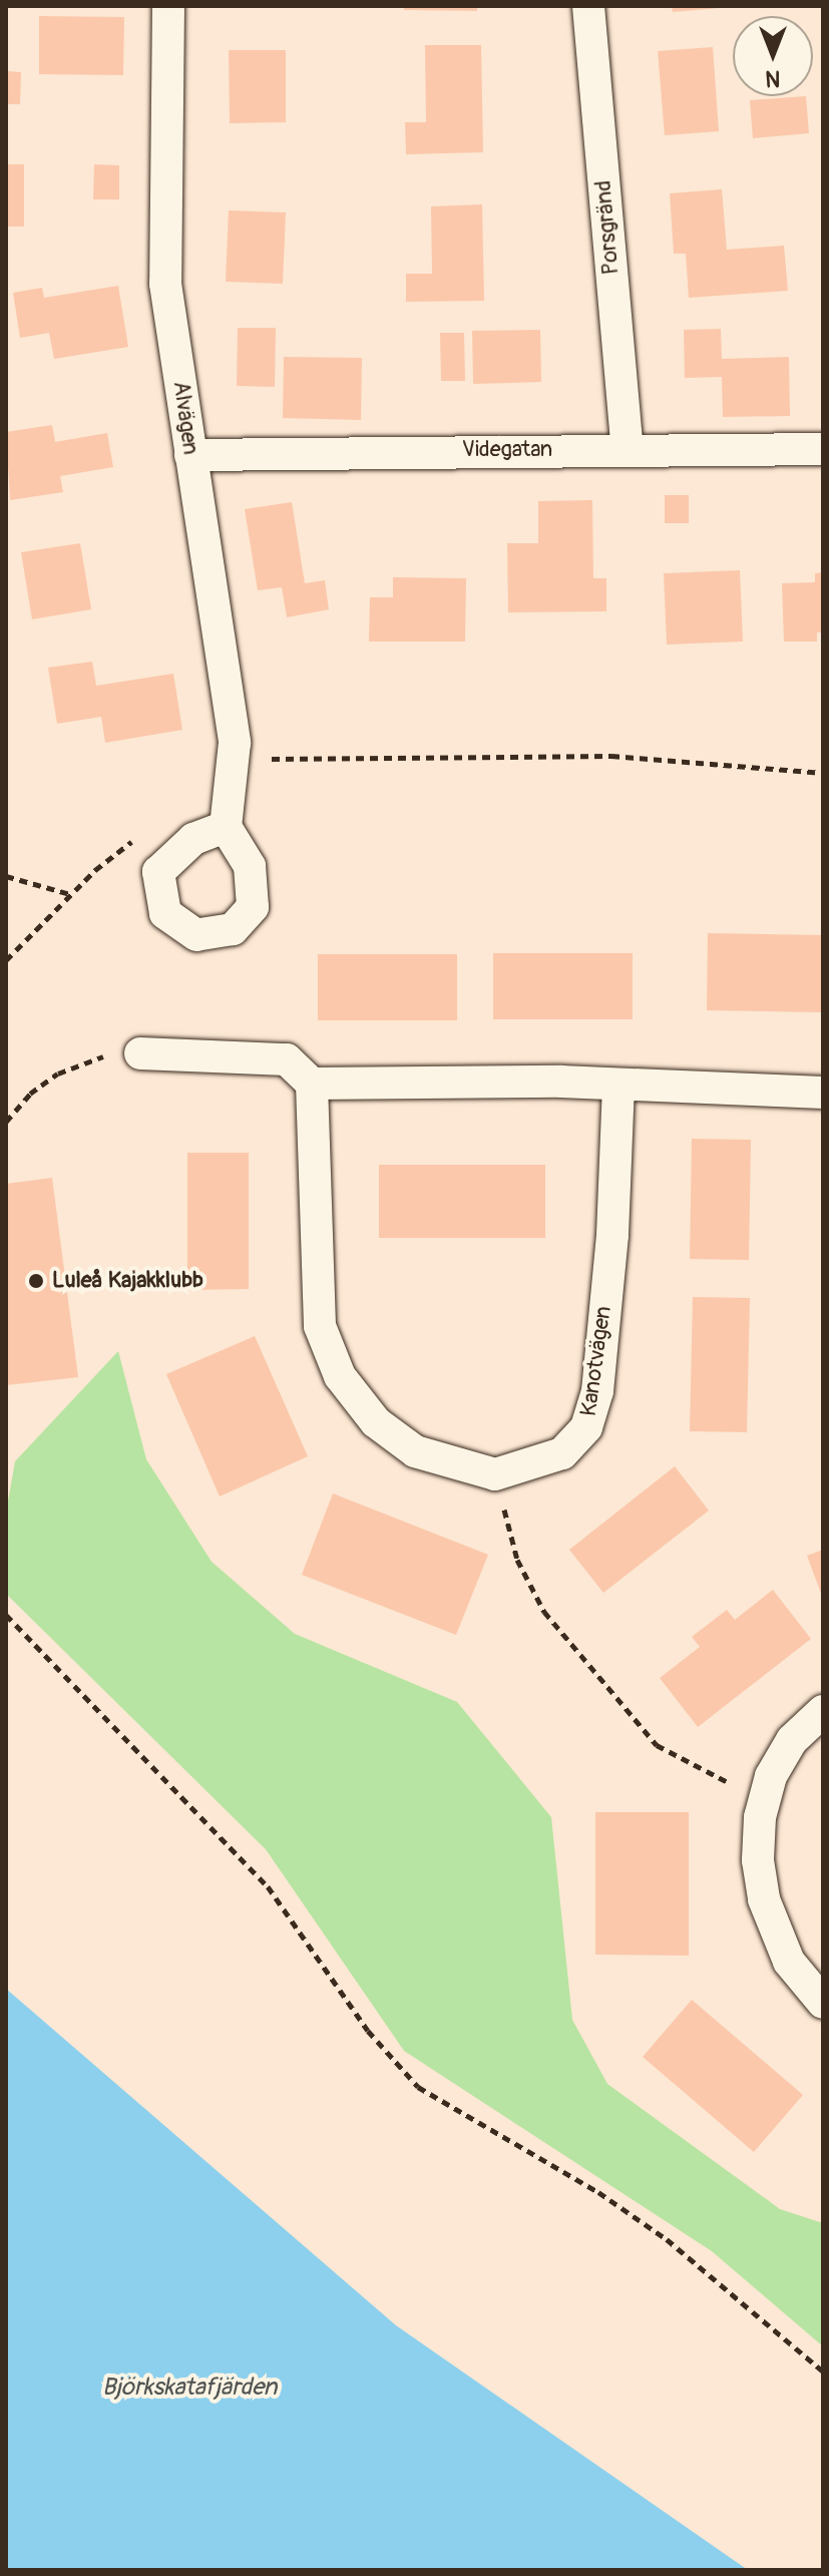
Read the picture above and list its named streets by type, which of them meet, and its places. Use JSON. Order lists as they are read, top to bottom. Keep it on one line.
{"streets":{"street":["Porsgränd","Alvägen","Videgatan","Kanotvägen"]},"crossings":[["Porsgränd","Videgatan"],["Alvägen","Videgatan"]],"water":["Björkskatafjärden"],"places":["Luleå Kajakklubb"],"north":"bottom"}
